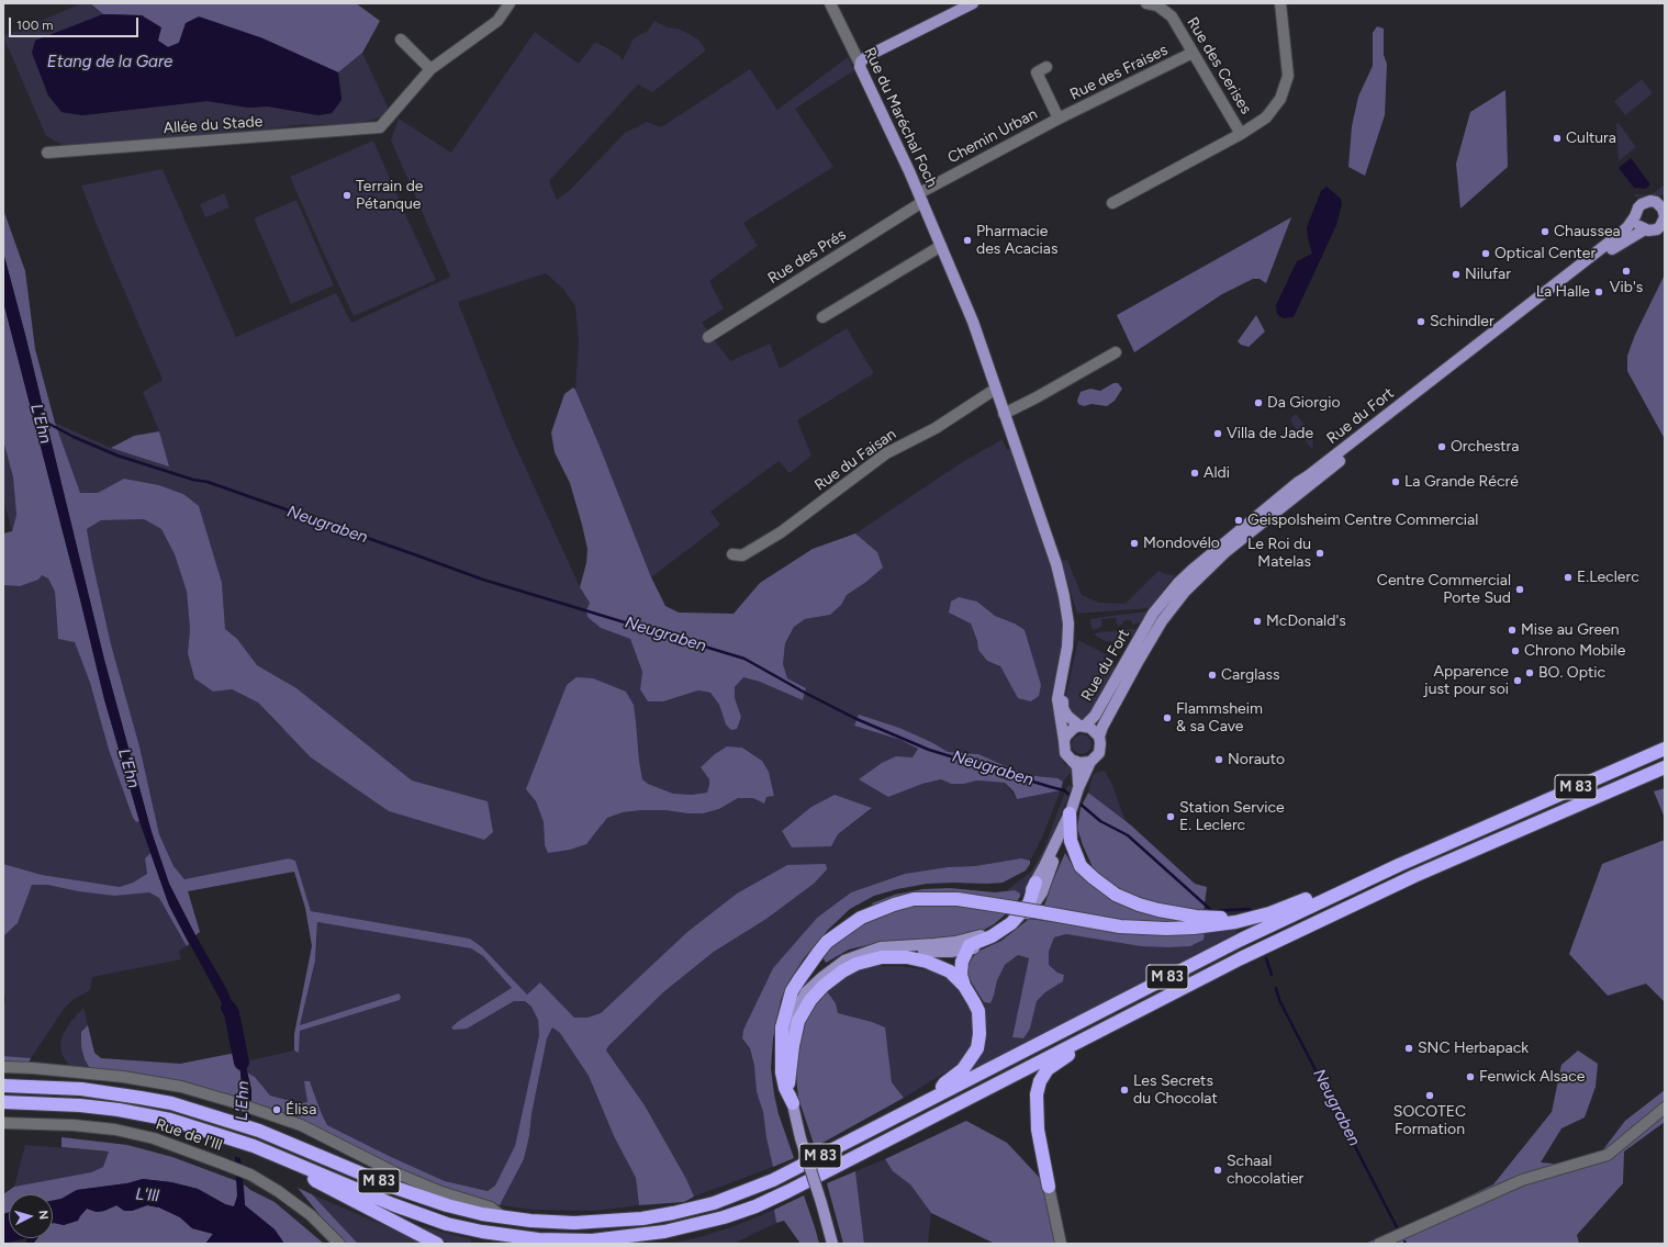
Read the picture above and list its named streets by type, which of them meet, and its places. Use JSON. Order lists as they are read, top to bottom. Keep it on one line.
{"streets":{"highway":["M 83"],"main road":["Rue du Maréchal Foch","Rue du Fort"],"street":["Rue des Cerises","Rue des Fraises","Allée du Stade","Chemin Urban","Rue des Prés","Rue du Faisan","Rue de l'Ill"]},"crossings":[["Rue des Cerises","Rue des Fraises"],["Rue des Fraises","Chemin Urban"],["Rue du Maréchal Foch","Chemin Urban"],["Rue du Maréchal Foch","Rue des Prés"],["Rue du Maréchal Foch","Rue du Fort"],["Rue du Maréchal Foch","Rue du Faisan"],["Chemin Urban","Rue des Prés"]],"water":["Etang de la Gare","L'Ehn","Neugraben","L'Ill"],"places":["Cultura","Terrain de Pétanque","Chaussea","Pharmacie des Acacias","Optical Center","Vib's","Nilufar","La Halle","Schindler","Da Giorgio","Villa de Jade","Orchestra","Aldi","La Grande Récré","Geispolsheim Centre Commercial","Mondovélo","Le Roi du Matelas","E.Leclerc","Centre Commercial Porte Sud","McDonald's","Mise au Green","Chrono Mobile","BO. Optic","Carglass","Apparence just pour soi","Flammsheim & sa Cave","Norauto","Station Service E. Leclerc","SNC Herbapack","Fenwick Alsace","Les Secrets du Chocolat","SOCOTEC Formation","Élisa","Schaal chocolatier"],"scale_bar":"100 m","north":"right"}
